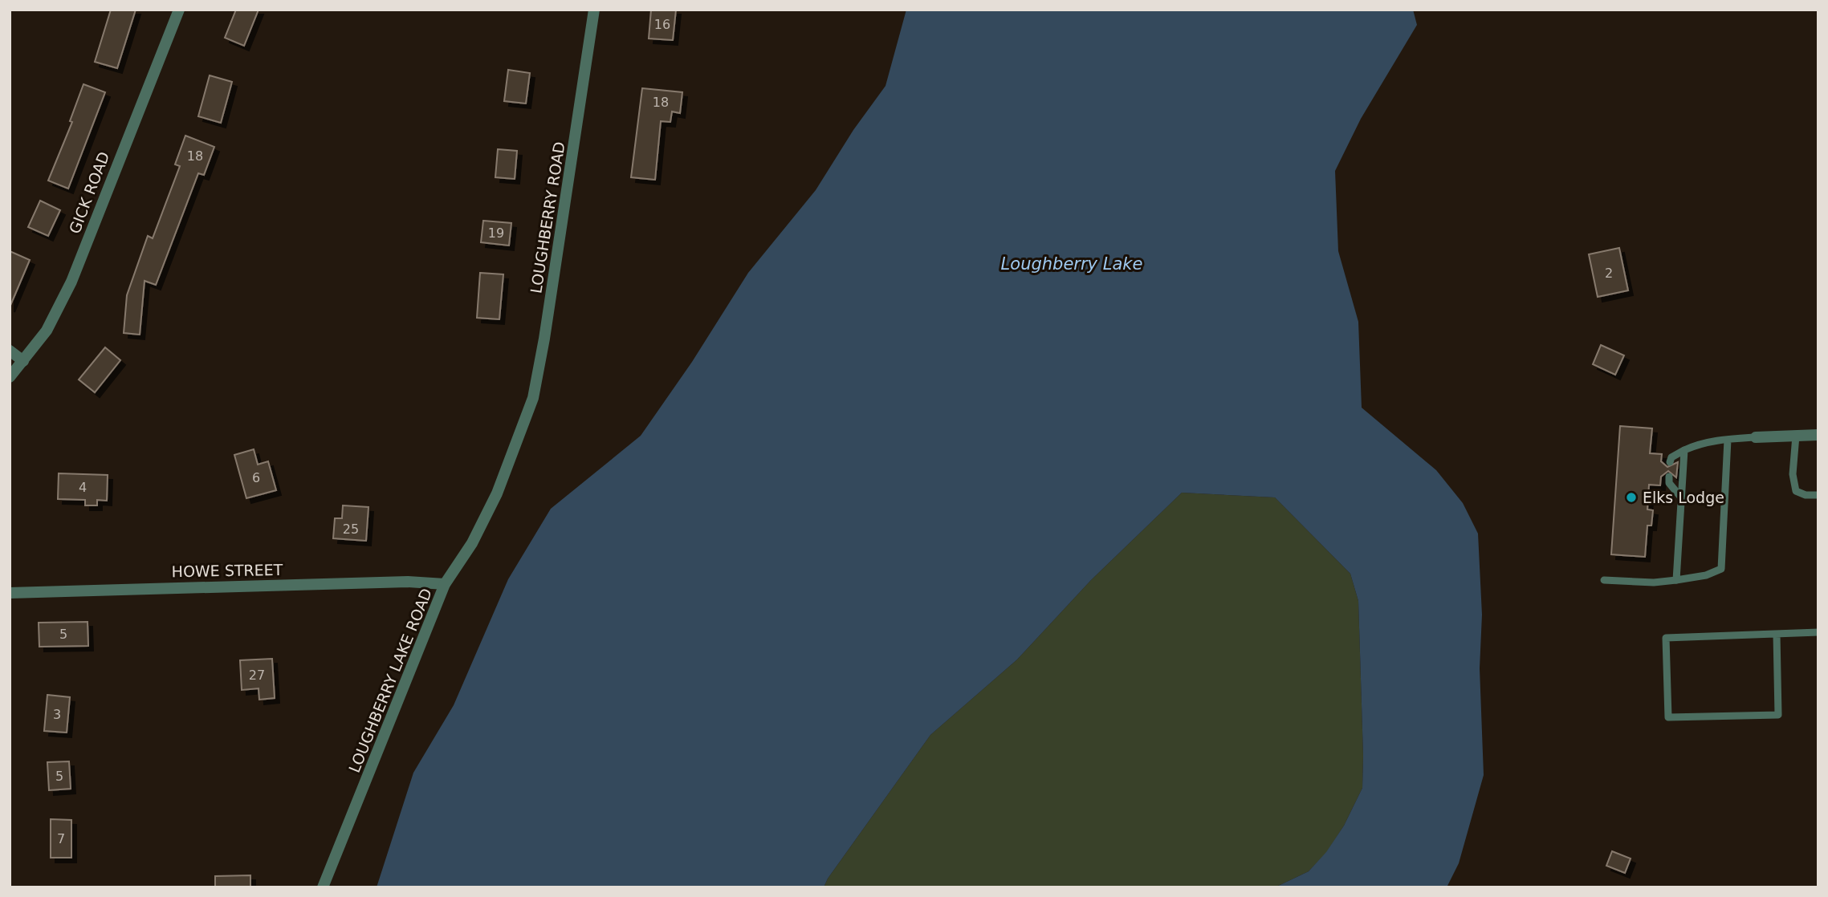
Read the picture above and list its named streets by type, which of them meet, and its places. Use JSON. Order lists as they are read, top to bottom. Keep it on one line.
{"streets":{"street":["GICK ROAD","LOUGHBERRY ROAD","HOWE STREET","LOUGHBERRY LAKE ROAD"]},"crossings":[["LOUGHBERRY ROAD","LOUGHBERRY LAKE ROAD"],["HOWE STREET","LOUGHBERRY LAKE ROAD"]],"water":["Loughberry Lake"],"places":["Elks Lodge"],"house_numbers":["16","18","18","19","2","6","4","25","5","27","3","5","7"]}
